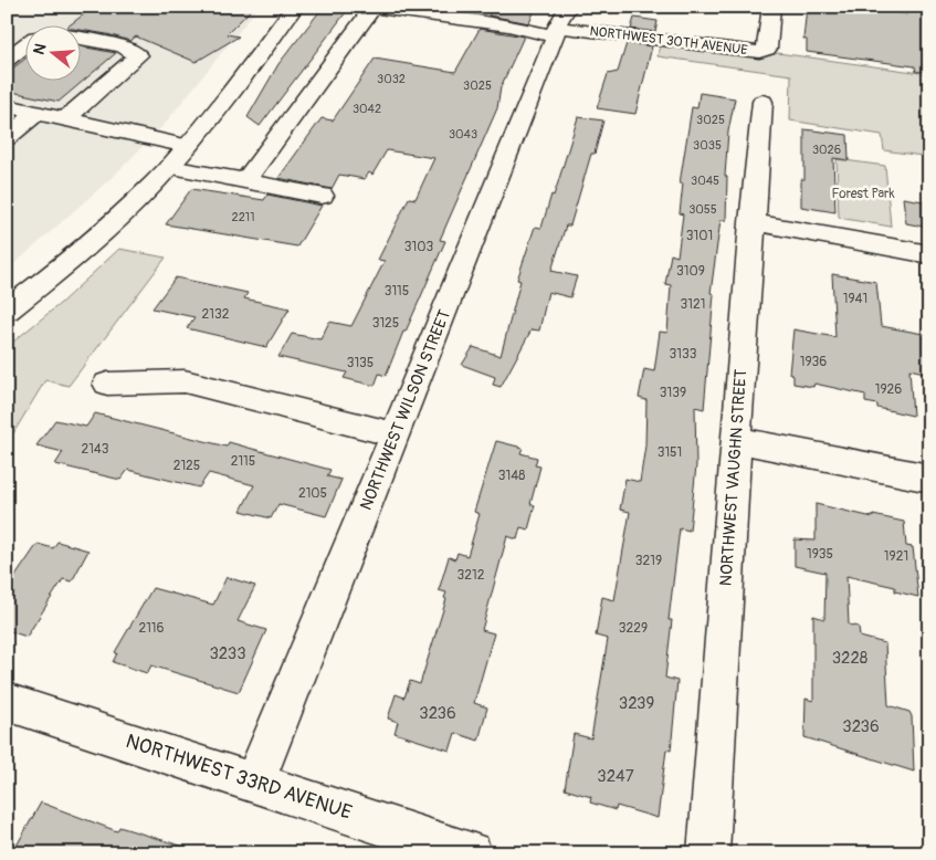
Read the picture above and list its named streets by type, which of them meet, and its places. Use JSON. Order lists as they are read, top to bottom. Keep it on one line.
{"streets":{"street":["NORTHWEST 30TH AVENUE","NORTHWEST WILSON STREET","NORTHWEST VAUGHN STREET","NORTHWEST 33RD AVENUE"]},"crossings":[["NORTHWEST 30TH AVENUE","NORTHWEST WILSON STREET"],["NORTHWEST WILSON STREET","NORTHWEST 33RD AVENUE"]],"parks":["Forest Park"],"house_numbers":["3032","3025","3042","3025","3043","3035","3026","3045","3055","2211","3101","3103","3109","3115","1941","3121","2132","3125","3133","1936","3135","1926","3139","2143","3151","2115","2125","3148","2105","1935","1921","3219","3212","2116","3229","3233","3228","3239","3236","3236","3247"],"north":"left"}
